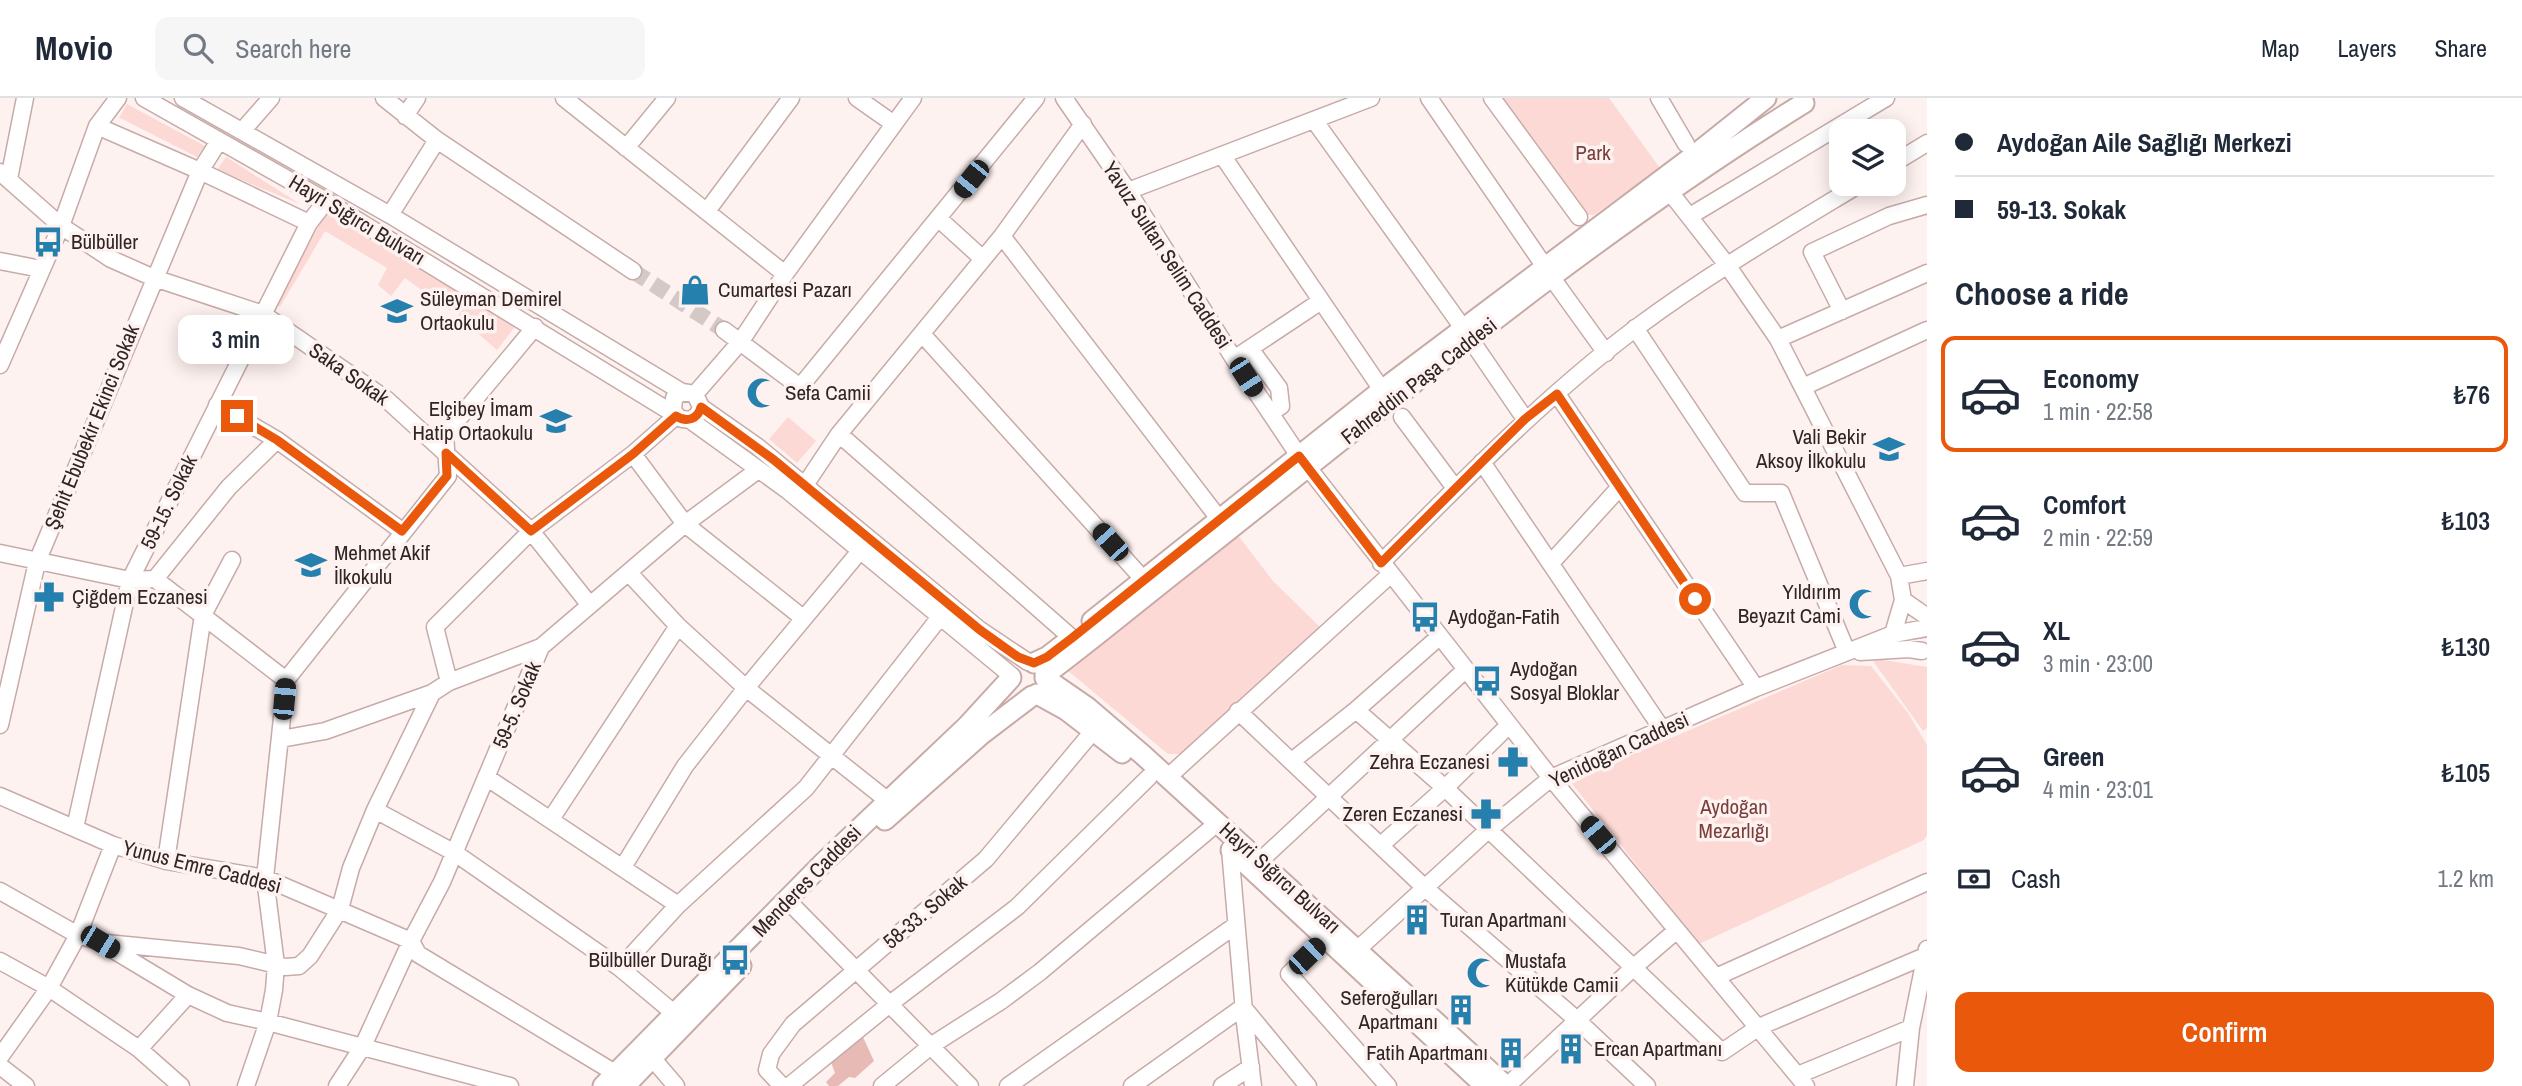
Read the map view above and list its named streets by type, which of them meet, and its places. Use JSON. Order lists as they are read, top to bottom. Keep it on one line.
{"streets":{"main road":["Hayri Sığırcı Bulvarı","Fahreddin Paşa Caddesi","Menderes Caddesi"],"street":["Yavuz Sultan Selim Caddesi","Saka Sokak","Şehit Ebubekir Ekinci Sokak","59-15. Sokak","59-5. Sokak","Yenidoğan Caddesi","Yunus Emre Caddesi","58-33. Sokak"]},"crossings":[["Hayri Sığırcı Bulvarı","Fahreddin Paşa Caddesi"],["Hayri Sığırcı Bulvarı","Şehit Ebubekir Ekinci Sokak"],["Hayri Sığırcı Bulvarı","59-15. Sokak"],["Hayri Sığırcı Bulvarı","59-5. Sokak"],["Hayri Sığırcı Bulvarı","Yenidoğan Caddesi"],["Hayri Sığırcı Bulvarı","Menderes Caddesi"],["Hayri Sığırcı Bulvarı","58-33. Sokak"],["Yavuz Sultan Selim Caddesi","Fahreddin Paşa Caddesi"],["Yavuz Sultan Selim Caddesi","Yenidoğan Caddesi"],["Saka Sokak","Şehit Ebubekir Ekinci Sokak"],["Saka Sokak","59-15. Sokak"],["Saka Sokak","59-5. Sokak"],["Fahreddin Paşa Caddesi","Menderes Caddesi"],["59-15. Sokak","Yunus Emre Caddesi"],["59-5. Sokak","Yunus Emre Caddesi"],["Yunus Emre Caddesi","Menderes Caddesi"]],"parks":["Park","Aydoğan Mezarlığı"],"places":{"bus stop":["Bülbüller","Aydoğan-Fatih","Aydoğan Sosyal Bloklar","Bülbüller Durağı"],"shop":["Cumartesi Pazarı"],"school or university":["Süleyman Demirel Ortaokulu","Elçibey İmam Hatip Ortaokulu","Vali Bekir Aksoy İlkokulu","Mehmet Akif İlkokulu"],"mosque":["Sefa Camii","Yıldırım Beyazıt Cami","Mustafa Kütükde Camii"],"pharmacy":["Çiğdem Eczanesi","Zehra Eczanesi","Zeren Eczanesi"],"building":["Turan Apartmanı","Seferoğulları Apartmanı","Ercan Apartmanı","Fatih Apartmanı"]},"page":{"header":"Movio","search":"Search here","nav":["Map","Layers","Share"],"banner":["Aydoğan Aile Sağlığı Merkezi","59-13. Sokak"],"heading":"Choose a ride","bubble":"3 min","list":[{"name":"Economy","note":"1 min · 22:58","value":"₺76"},{"name":"Comfort","note":"2 min · 22:59","value":"₺103"},{"name":"XL","note":"3 min · 23:00","value":"₺130"},{"name":"Green","note":"4 min · 23:01","value":"₺105"}],"pay":["Cash","1.2 km"],"buttons":"Confirm"}}
